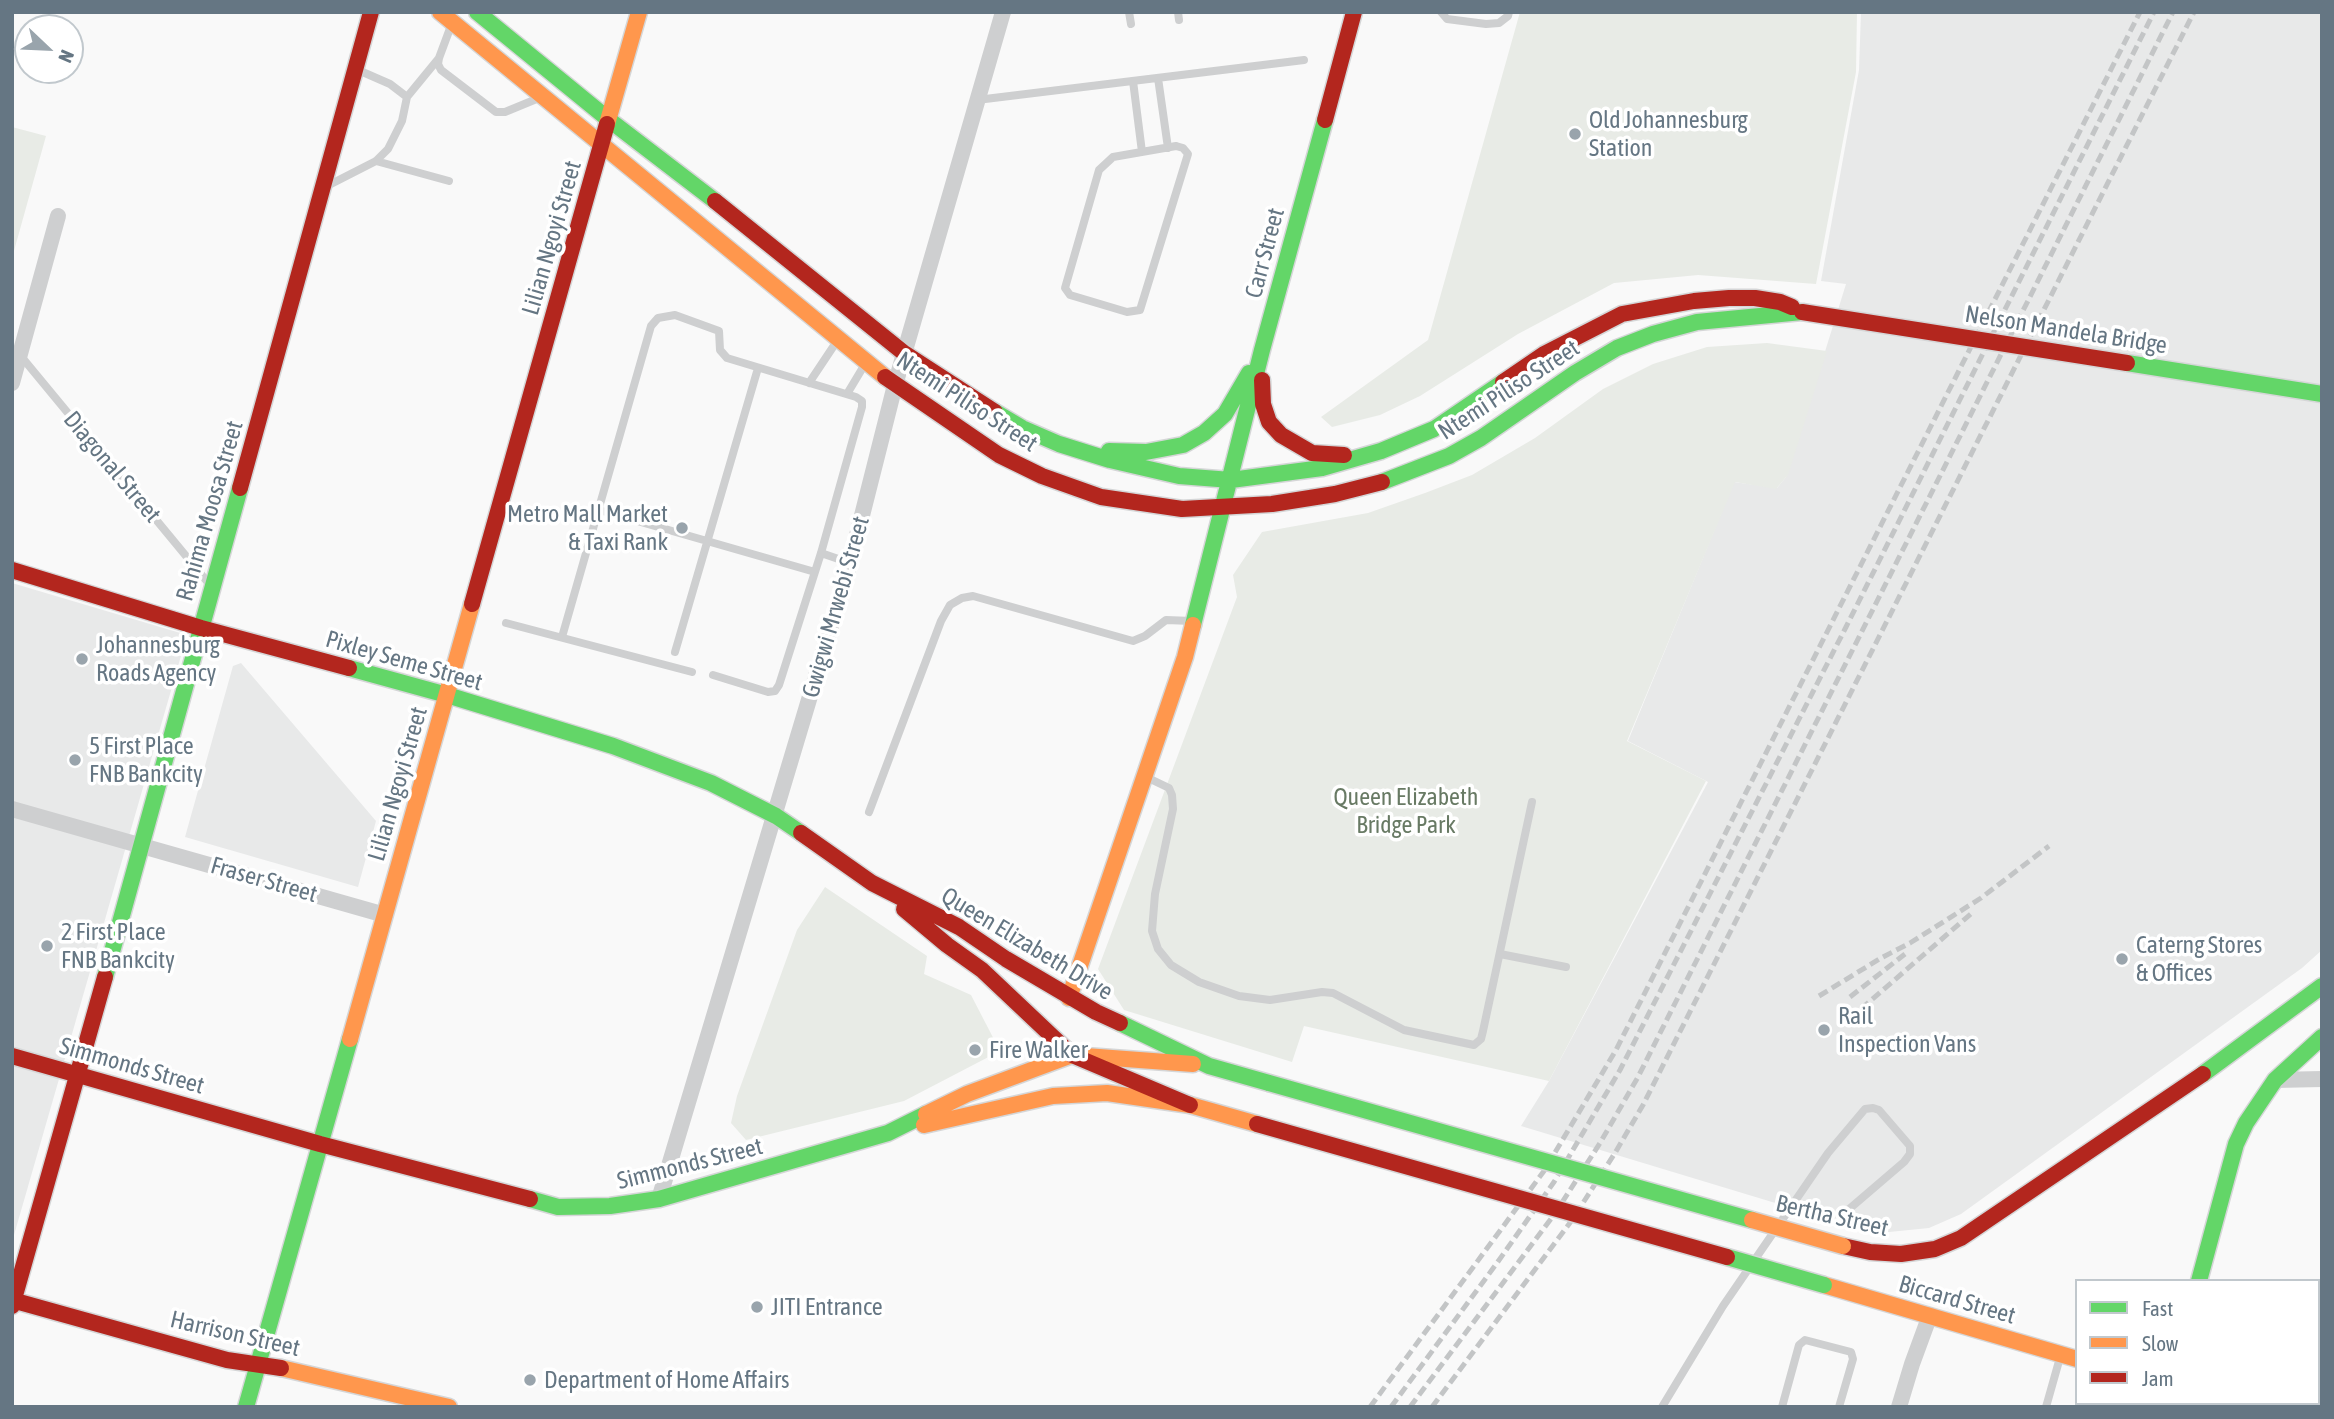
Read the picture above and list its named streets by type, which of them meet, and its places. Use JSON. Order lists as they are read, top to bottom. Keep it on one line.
{"streets":{"street":["Lilian Ngoyi Street","Carr Street","Nelson Mandela Bridge","Ntemi Piliso Street","Rahima Moosa Street","Gwigwi Mrwebi Street","Pixley Seme Street","Fraser Street","Queen Elizabeth Drive","Simmonds Street","Bertha Street","Biccard Street","Harrison Street"],"lane":["Diagonal Street"]},"crossings":[["Lilian Ngoyi Street","Ntemi Piliso Street"],["Lilian Ngoyi Street","Pixley Seme Street"],["Lilian Ngoyi Street","Fraser Street"],["Lilian Ngoyi Street","Simmonds Street"],["Lilian Ngoyi Street","Harrison Street"],["Carr Street","Ntemi Piliso Street"],["Carr Street","Queen Elizabeth Drive"],["Nelson Mandela Bridge","Ntemi Piliso Street"],["Ntemi Piliso Street","Gwigwi Mrwebi Street"],["Diagonal Street","Rahima Moosa Street"],["Rahima Moosa Street","Pixley Seme Street"],["Rahima Moosa Street","Fraser Street"],["Rahima Moosa Street","Simmonds Street"],["Rahima Moosa Street","Harrison Street"],["Gwigwi Mrwebi Street","Pixley Seme Street"],["Gwigwi Mrwebi Street","Queen Elizabeth Drive"],["Gwigwi Mrwebi Street","Simmonds Street"],["Pixley Seme Street","Queen Elizabeth Drive"],["Queen Elizabeth Drive","Simmonds Street"],["Queen Elizabeth Drive","Bertha Street"]],"parks":["Queen Elizabeth Bridge Park"],"places":["Old Johannesburg Station","Metro Mall Market & Taxi Rank","Johannesburg Roads Agency","5 First Place FNB Bankcity","2 First Place FNB Bankcity","Caterng Stores & Offices","Rail Inspection Vans","Fire Walker","JITI Entrance","Department of Home Affairs"],"legend":["Fast","Slow","Jam"],"north":"bottom right"}
